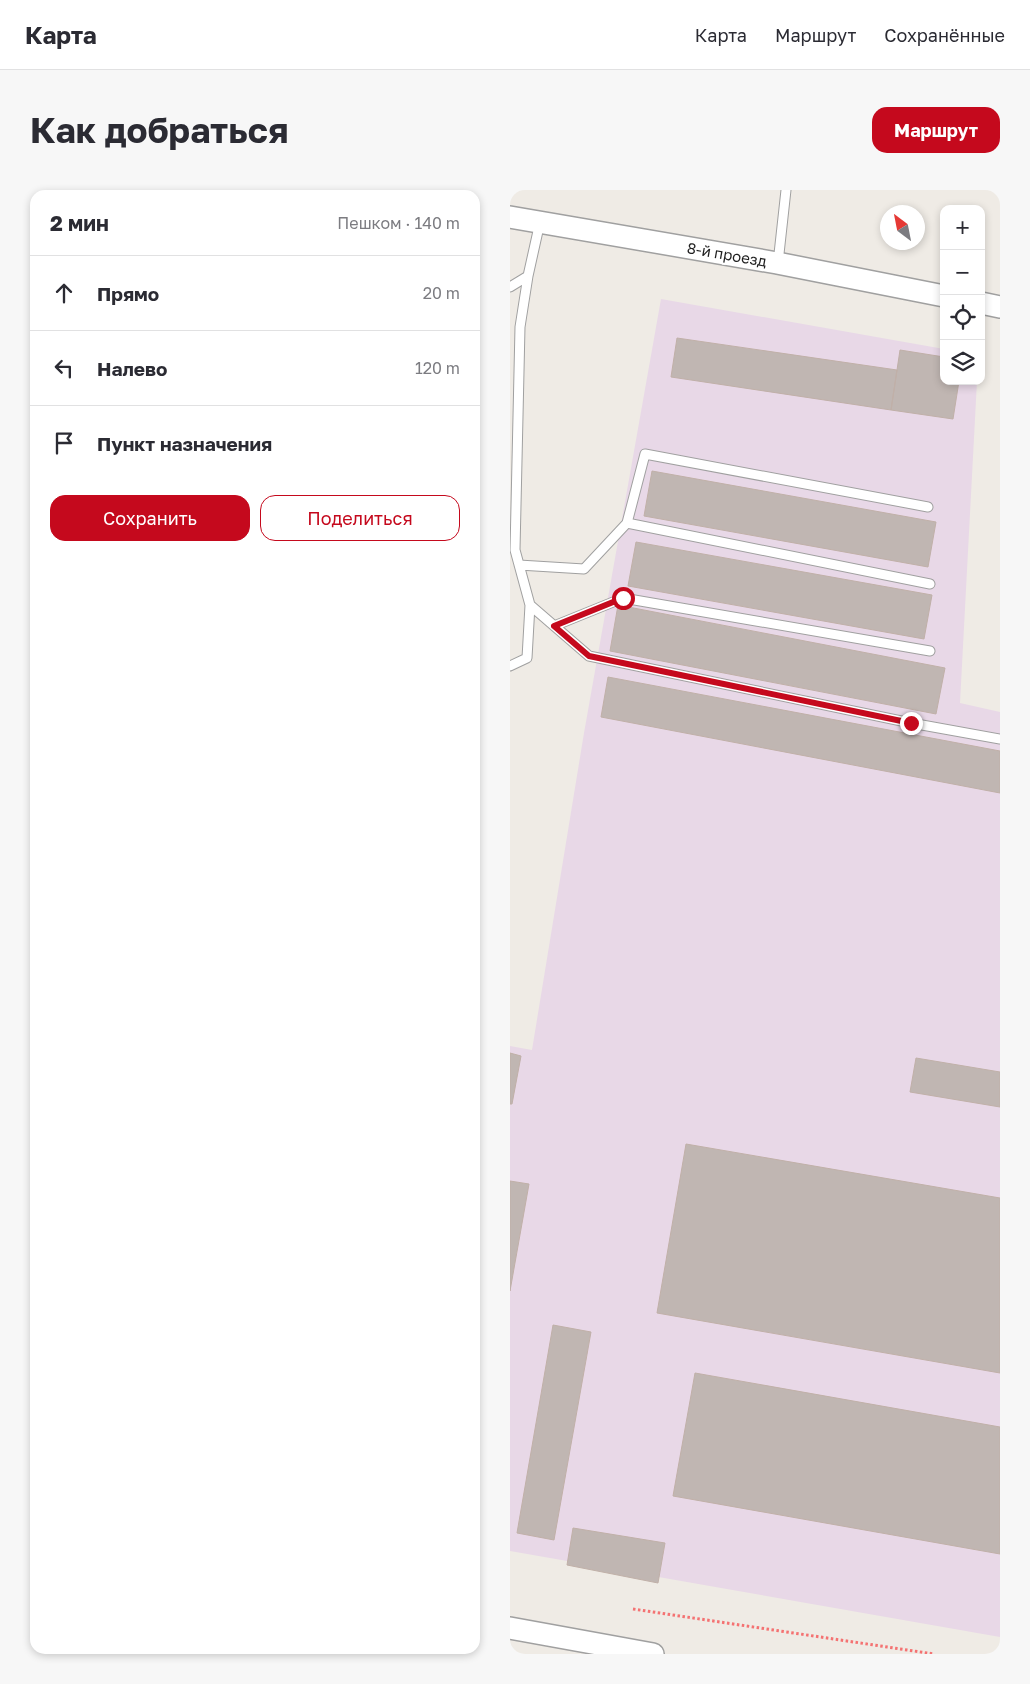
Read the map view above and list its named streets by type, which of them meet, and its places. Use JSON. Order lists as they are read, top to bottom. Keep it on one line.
{"streets":{"street":["8-й проезд"]},"north":"top left","page":{"header":"Карта","nav":["Карта","Маршрут","Сохранённые"],"buttons":["Маршрут",["Сохранить","Поделиться"]],"title":"Как добраться","heading":["2 мин","Пешком · 140 m"],"map_buttons":["+","−"],"list":[["Прямо","20 m"],["Налево","120 m"],"Пункт назначения"]}}
